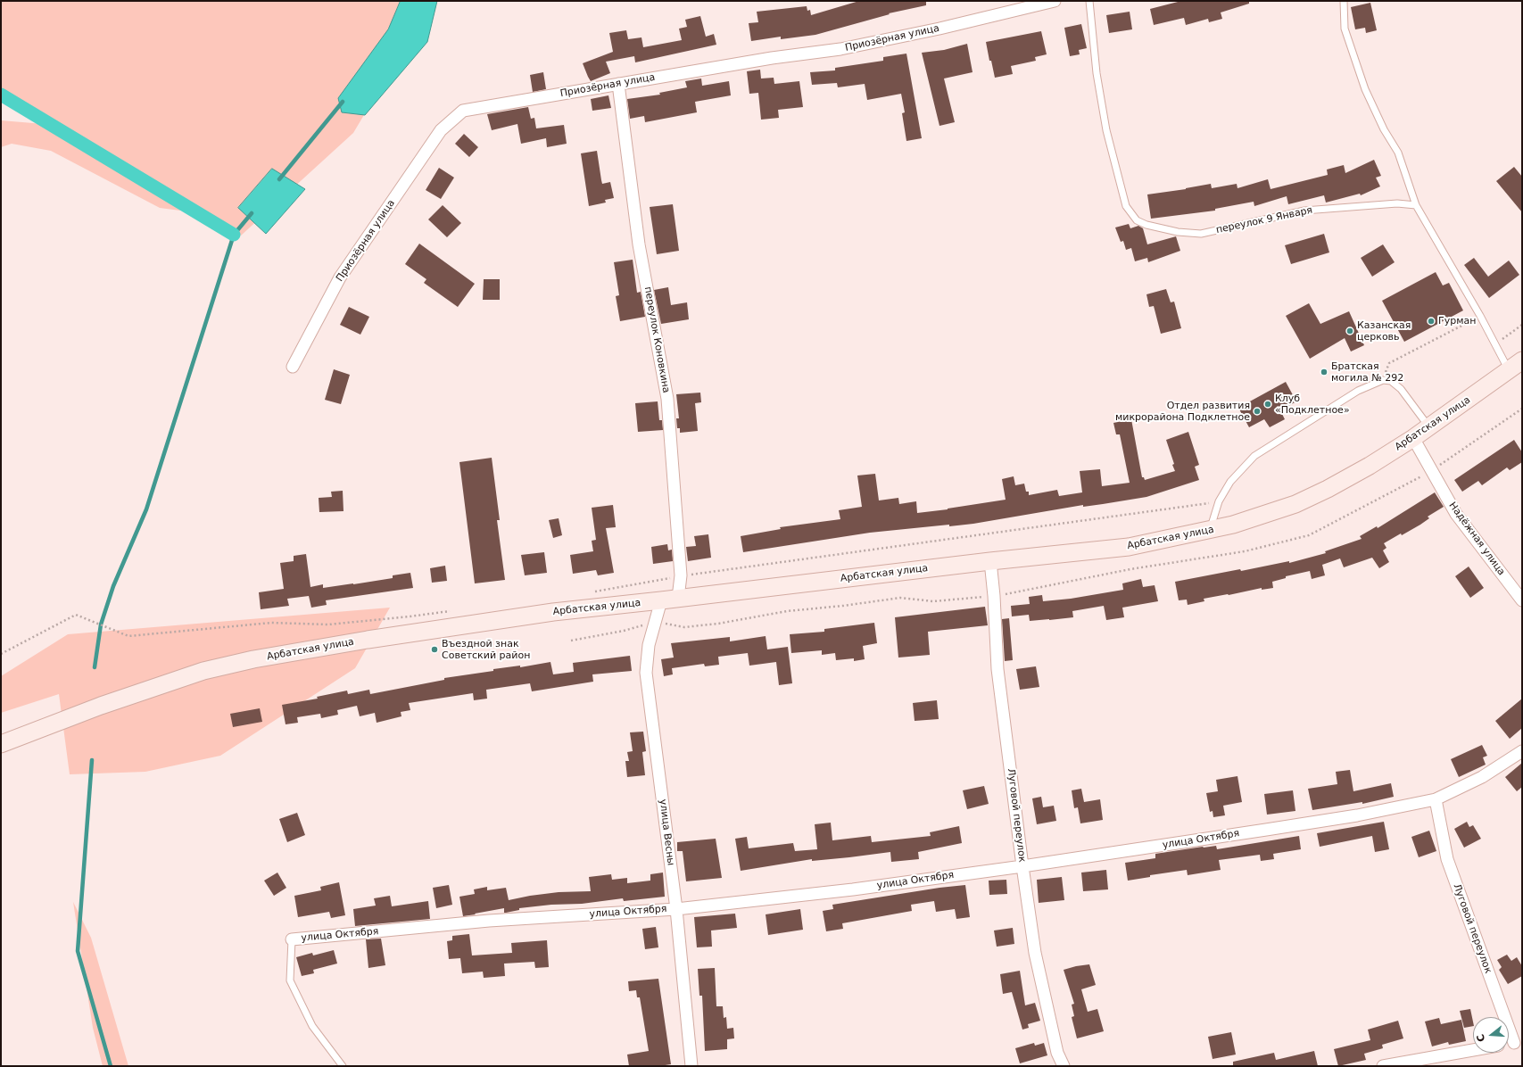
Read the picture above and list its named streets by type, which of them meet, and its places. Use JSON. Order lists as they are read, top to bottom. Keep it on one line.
{"streets":{"main road":["Арбатская улица"],"street":["Приозёрная улица","переулок Коновкина","Надёжная улица","Луговой переулок","улица Весны","улица Октября"],"lane":["переулок 9 Января"]},"crossings":[["Приозёрная улица","переулок Коновкина"],["переулок Коновкина","Арбатская улица"],["Арбатская улица","Надёжная улица"],["Арбатская улица","Луговой переулок"],["Арбатская улица","улица Весны"],["Луговой переулок","улица Октября"],["улица Весны","улица Октября"]],"places":["Гурман","Казанская церковь","Братская могила № 292","Клуб «Подклетное»","Отдел развития микрорайона Подклетное","Въездной знак Советский район"],"north":"left"}
